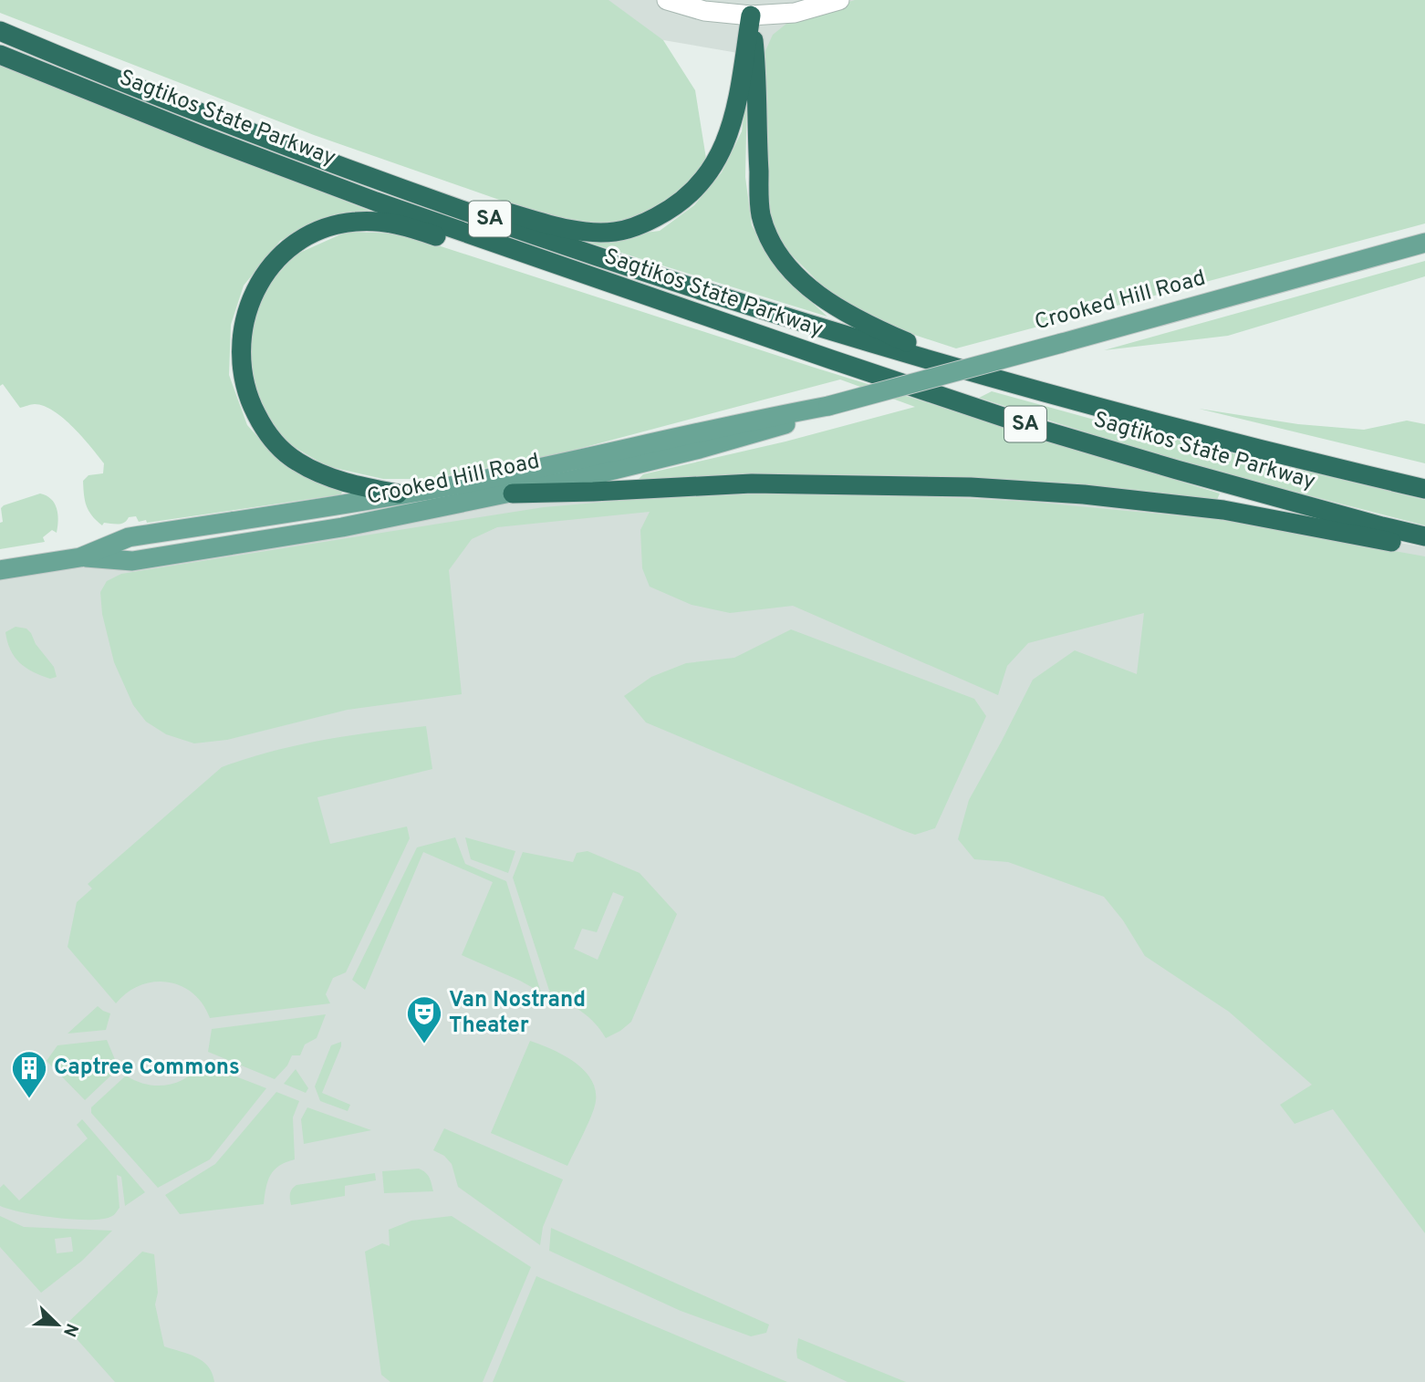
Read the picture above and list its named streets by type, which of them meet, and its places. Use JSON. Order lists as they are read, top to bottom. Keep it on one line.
{"streets":{"highway":["Sagtikos State Parkway","SA"],"main road":["Crooked Hill Road"]},"places":{"theatre":["Van Nostrand Theater"],"building":["Captree Commons"]},"north":"bottom right"}
